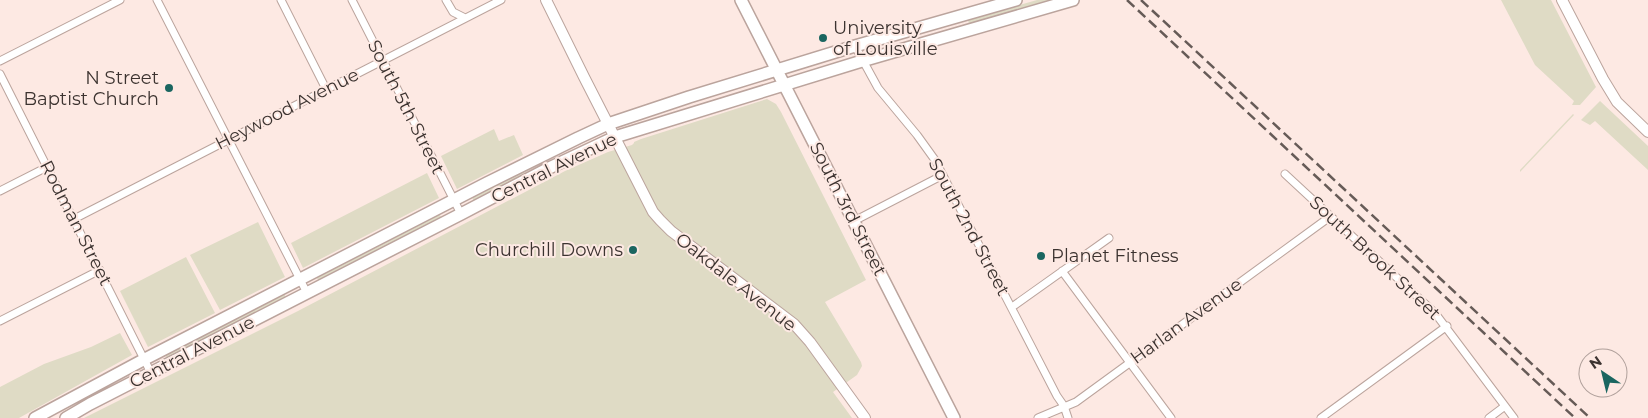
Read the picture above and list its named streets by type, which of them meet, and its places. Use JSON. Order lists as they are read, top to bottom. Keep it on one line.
{"streets":{"main road":["Central Avenue","South 3rd Street","Oakdale Avenue"],"street":["South 5th Street","Heywood Avenue","Rodman Street","South 2nd Street","South Brook Street","Harlan Avenue"]},"crossings":[["South 5th Street","Heywood Avenue"],["South 5th Street","Central Avenue"],["Heywood Avenue","Rodman Street"],["Central Avenue","South 3rd Street"],["Central Avenue","Rodman Street"],["Central Avenue","South 2nd Street"],["Central Avenue","Oakdale Avenue"],["South 2nd Street","Harlan Avenue"],["South Brook Street","Harlan Avenue"]],"places":["University of Louisville","N Street Baptist Church","Churchill Downs","Planet Fitness"],"north":"top left"}
